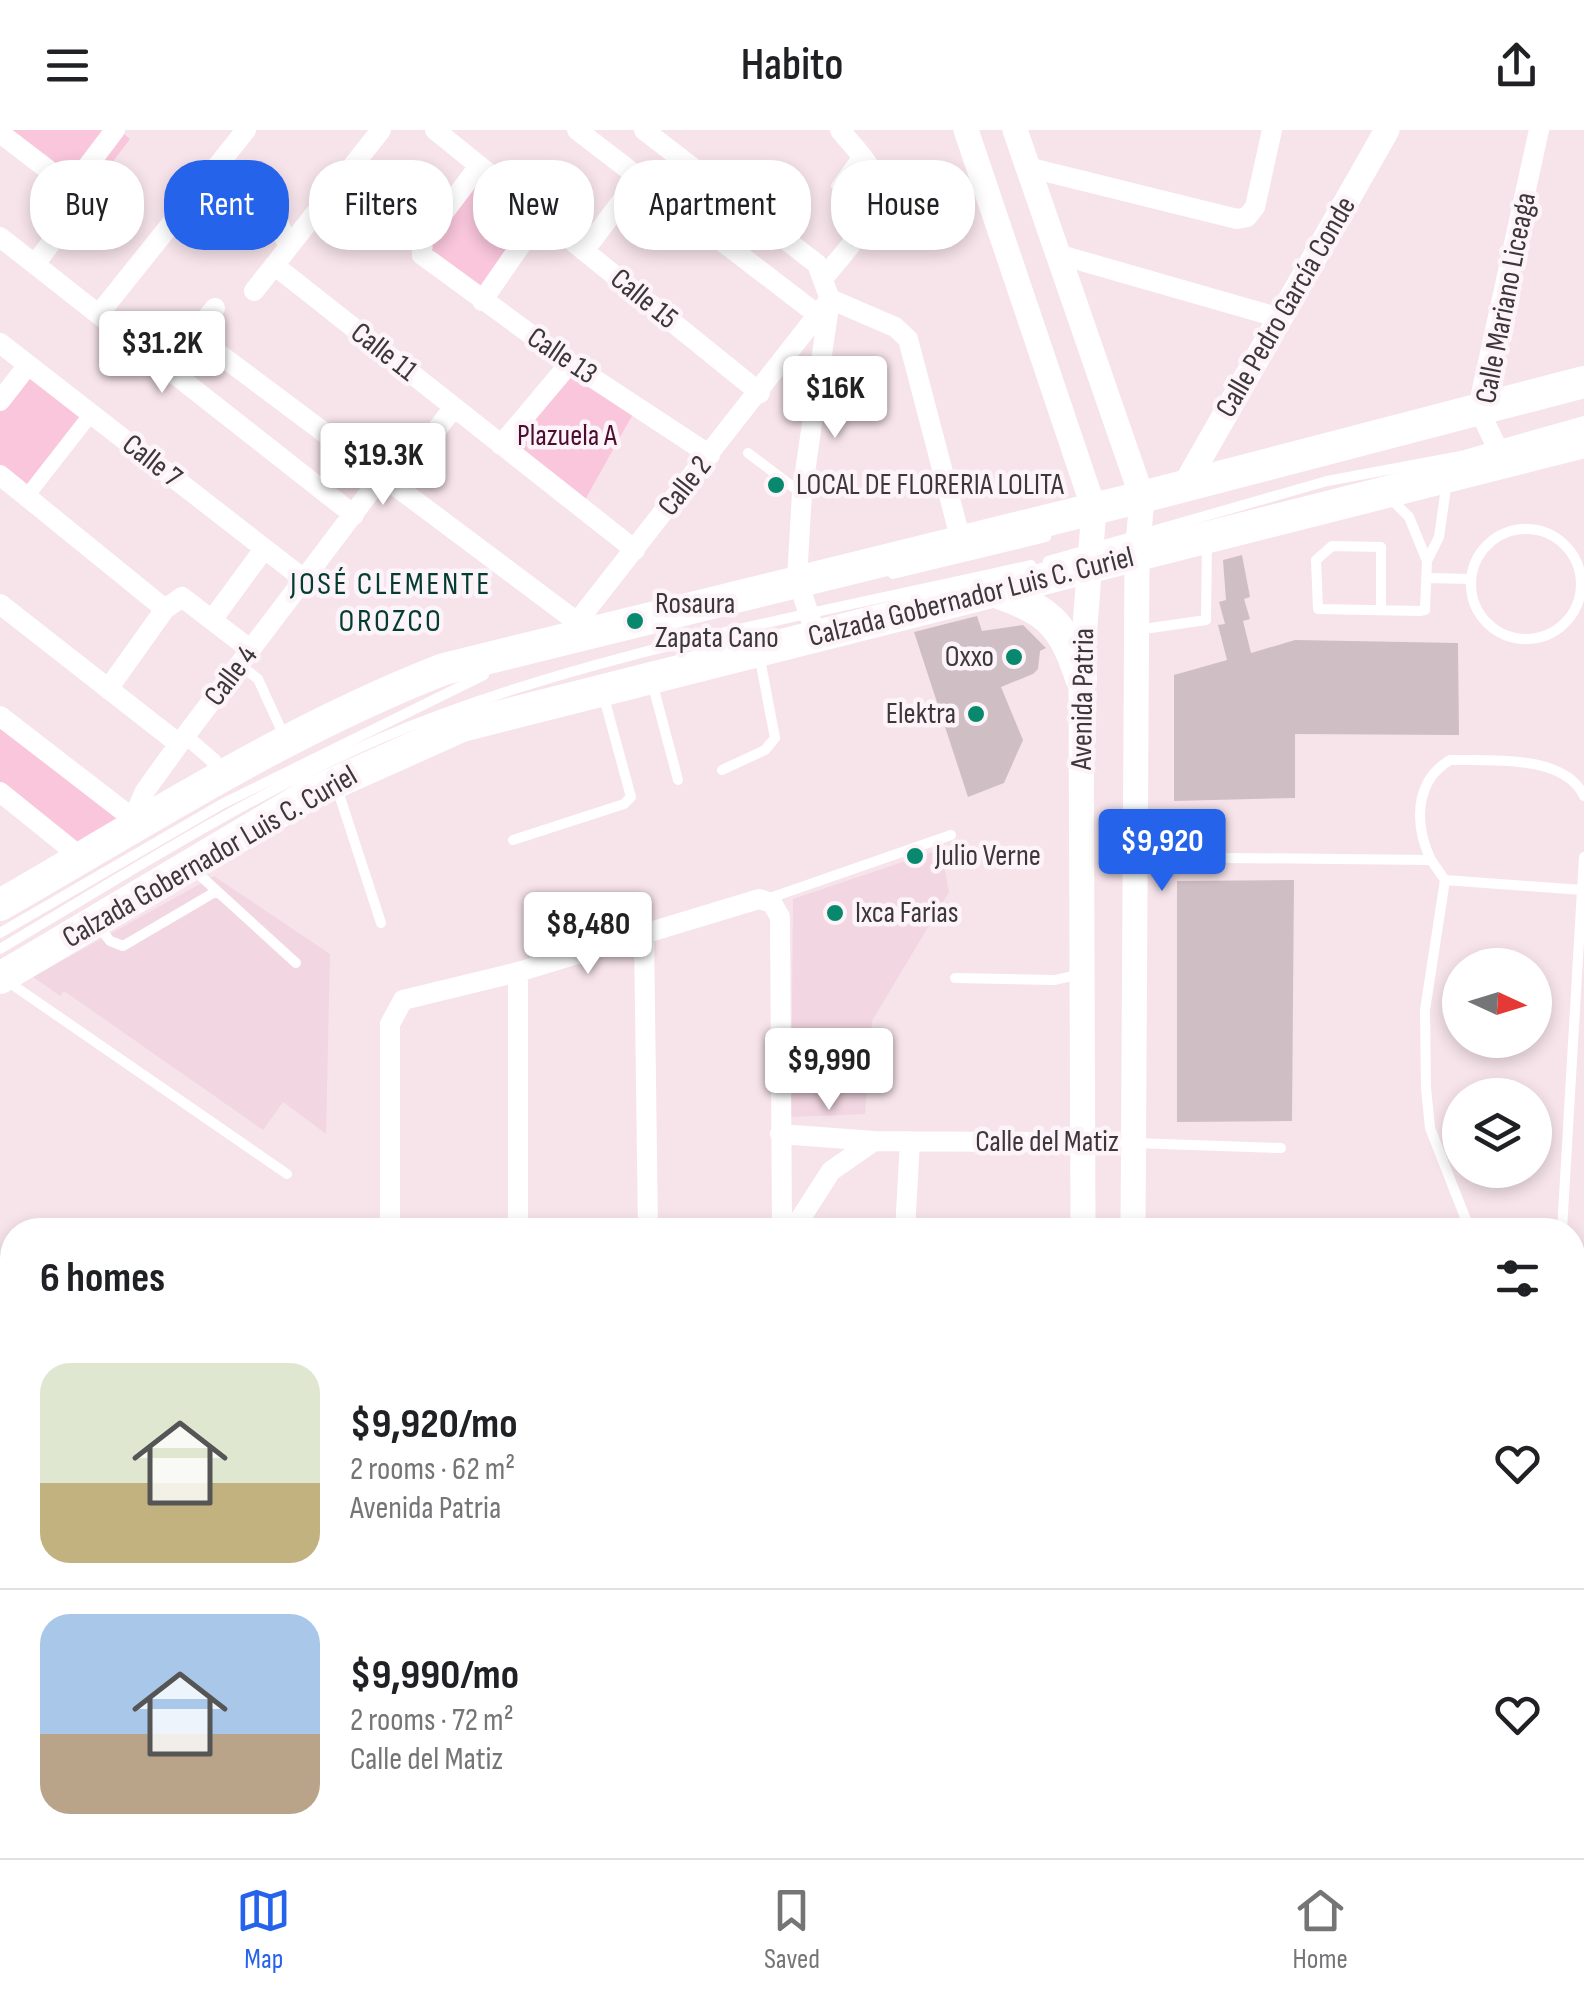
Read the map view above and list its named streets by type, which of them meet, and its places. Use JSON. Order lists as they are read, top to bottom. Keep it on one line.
{"streets":{"main road":["Calzada Gobernador Luis C. Curiel"],"street":["Calle Mariano Liceaga","Calle 15","Calle Pedro García Conde","Calle 11","Calle 13","Calle 7","Calle 2","Calle 4","Avenida Patria","Calle del Matiz"]},"crossings":[["Calle Mariano Liceaga","Calzada Gobernador Luis C. Curiel"],["Calle 15","Calle 2"],["Calle Pedro García Conde","Calzada Gobernador Luis C. Curiel"],["Calle 11","Calle 2"],["Calle 11","Calle 4"],["Calle 13","Calle 2"],["Calle 7","Calle 4"],["Calle 2","Calle 4"],["Calzada Gobernador Luis C. Curiel","Calle 4"],["Calzada Gobernador Luis C. Curiel","Avenida Patria"],["Avenida Patria","Calle del Matiz"]],"districts":["JOSÉ CLEMENTE OROZCO"],"parks":["Plazuela A"],"places":["LOCAL DE FLORERIA LOLITA","Rosaura Zapata Cano","Oxxo","Elektra","Julio Verne","Ixca Farias"],"north":"right","page":{"header":"Habito","chip":["Buy","Rent","Filters","New","Apartment","House"],"price":["$31.2K","$16K","$19.3K","$9,920","$8,480","$9,990"],"heading":"6 homes","list":[{"name":"$9,920/mo","note":"2 rooms · 62 m² · Avenida Patria"},{"name":"$9,990/mo","note":"2 rooms · 72 m² · Calle del Matiz"}],"tabs":["Map","Saved","Home"]}}
